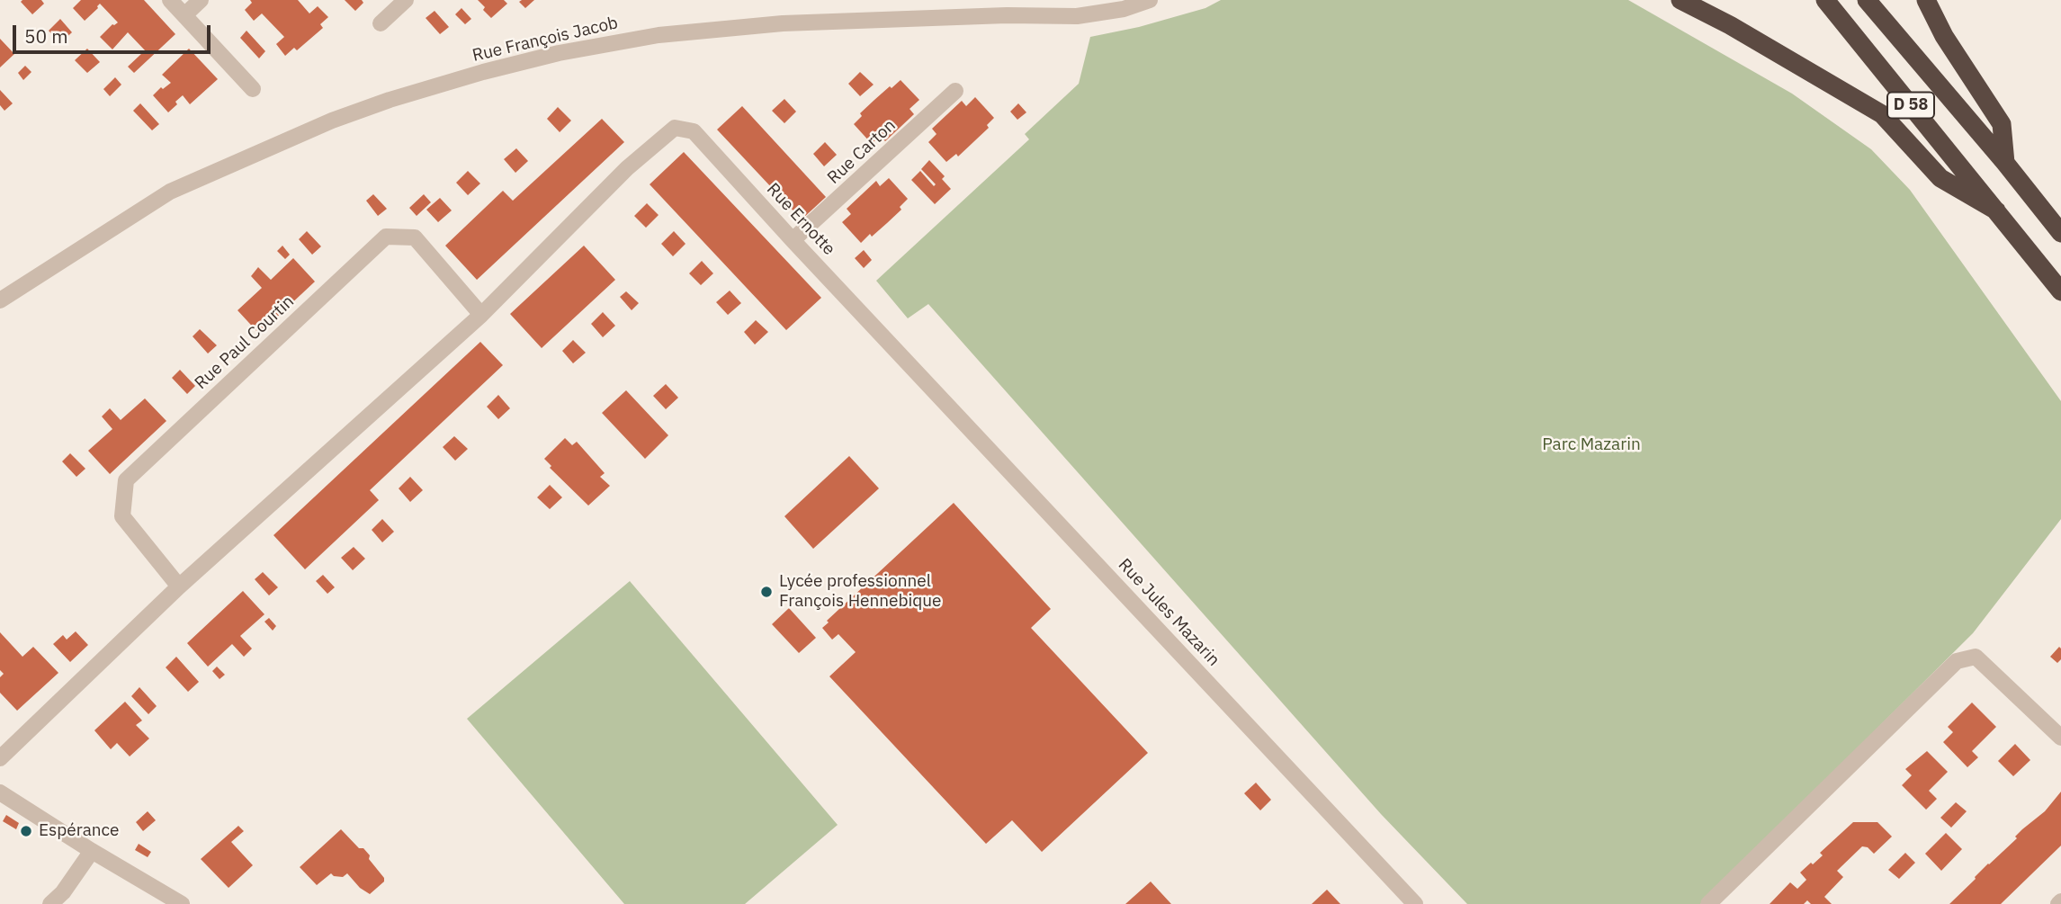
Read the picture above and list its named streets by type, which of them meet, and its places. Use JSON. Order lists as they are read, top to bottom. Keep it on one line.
{"streets":{"highway":["D 58"],"street":["Rue François Jacob","Rue Carton","Rue Ernotte","Rue Paul Courtin","Rue Jules Mazarin"]},"crossings":[["Rue Carton","Rue Ernotte"],["Rue Ernotte","Rue Paul Courtin"],["Rue Ernotte","Rue Jules Mazarin"]],"parks":["Parc Mazarin"],"places":["Lycée professionnel François Hennebique","Espérance"],"scale_bar":"50 m"}
